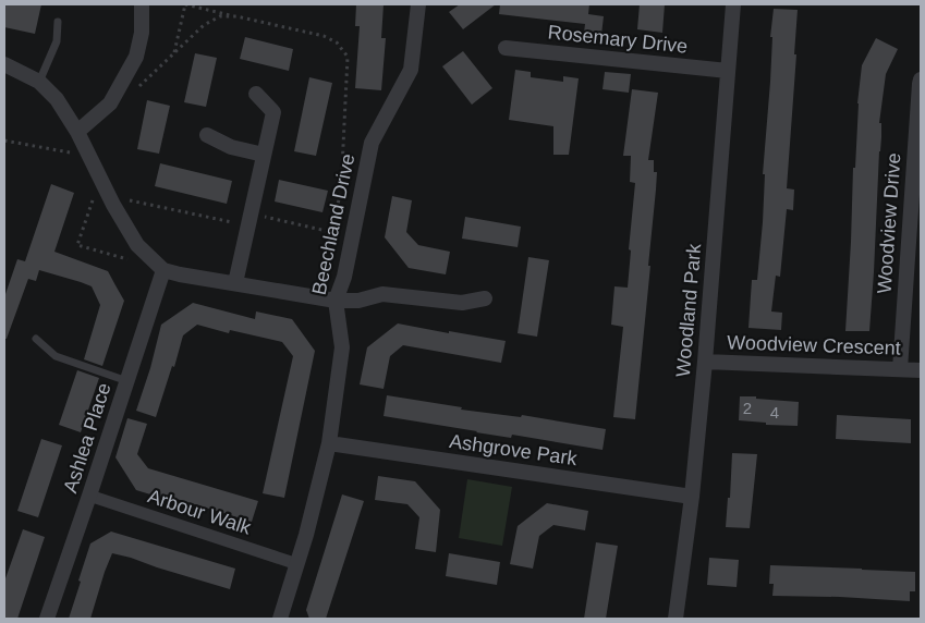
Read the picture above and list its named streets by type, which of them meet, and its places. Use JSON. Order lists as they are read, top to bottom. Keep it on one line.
{"streets":{"street":["Rosemary Drive","Woodview Drive","Beechland Drive","Woodland Park","Woodview Crescent","Ashlea Place","Ashgrove Park","Arbour Walk"]},"crossings":[["Rosemary Drive","Woodland Park"],["Woodview Drive","Woodview Crescent"],["Beechland Drive","Ashgrove Park"],["Beechland Drive","Arbour Walk"],["Woodland Park","Woodview Crescent"],["Woodland Park","Ashgrove Park"],["Ashlea Place","Arbour Walk"]],"house_numbers":["2","4"]}
